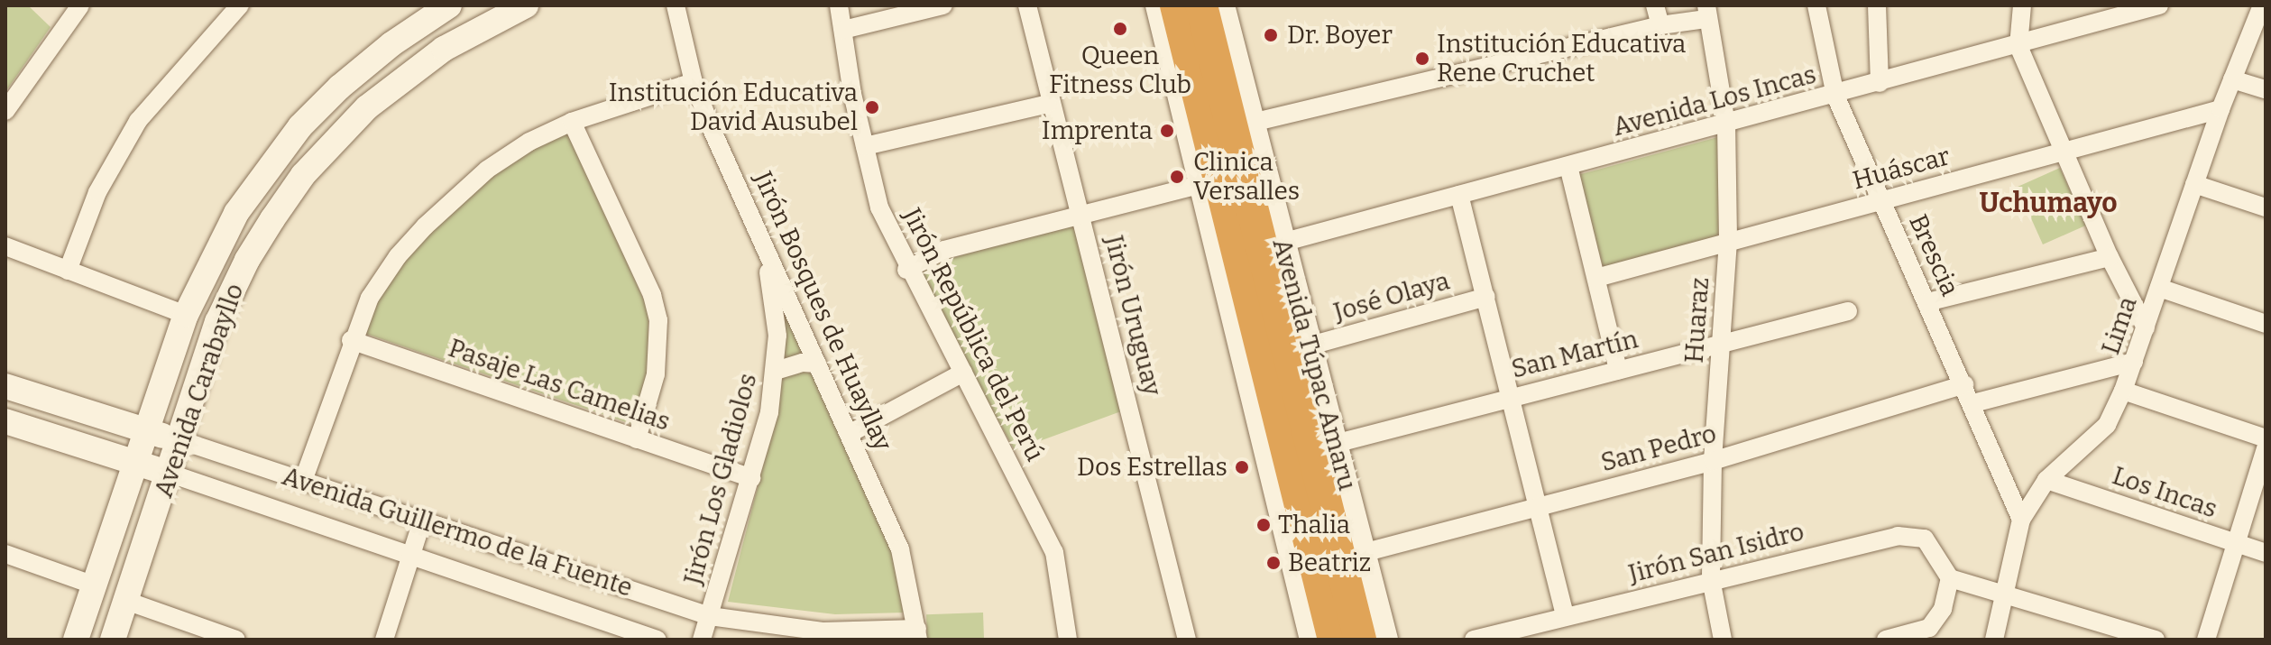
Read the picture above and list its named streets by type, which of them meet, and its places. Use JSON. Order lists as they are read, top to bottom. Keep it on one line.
{"streets":{"highway":["Avenida Túpac Amaru"],"main road":["Avenida Carabayllo","Avenida Guillermo de la Fuente"],"street":["Avenida Los Incas","Huáscar","Brescia","José Olaya","Jirón Bosques de Huayllay","Jirón Uruguay","Huaraz","Lima","Jirón República del Perú","San Martín","Pasaje Las Camelias","San Pedro","Jirón Los Gladiolos","Los Incas","Jirón San Isidro"]},"crossings":[["Avenida Los Incas","Brescia"],["Avenida Los Incas","Huaraz"],["Avenida Los Incas","Avenida Túpac Amaru"],["Huáscar","Brescia"],["Huáscar","Huaraz"],["Huáscar","Lima"],["Brescia","Lima"],["Brescia","San Pedro"],["José Olaya","Avenida Túpac Amaru"],["Jirón Bosques de Huayllay","Jirón Los Gladiolos"],["Jirón Bosques de Huayllay","Avenida Guillermo de la Fuente"],["Huaraz","San Martín"],["Huaraz","San Pedro"],["Huaraz","Jirón San Isidro"],["Lima","Los Incas"],["San Martín","Avenida Túpac Amaru"],["Avenida Túpac Amaru","San Pedro"],["Pasaje Las Camelias","Jirón Los Gladiolos"],["Avenida Carabayllo","Avenida Guillermo de la Fuente"],["Jirón Los Gladiolos","Avenida Guillermo de la Fuente"]],"districts":["Uchumayo"],"places":["Queen Fitness Club","Dr. Boyer","Institución Educativa Rene Cruchet","Institución Educativa David Ausubel","Imprenta","Clinica Versalles","Dos Estrellas","Thalia","Beatriz"]}
